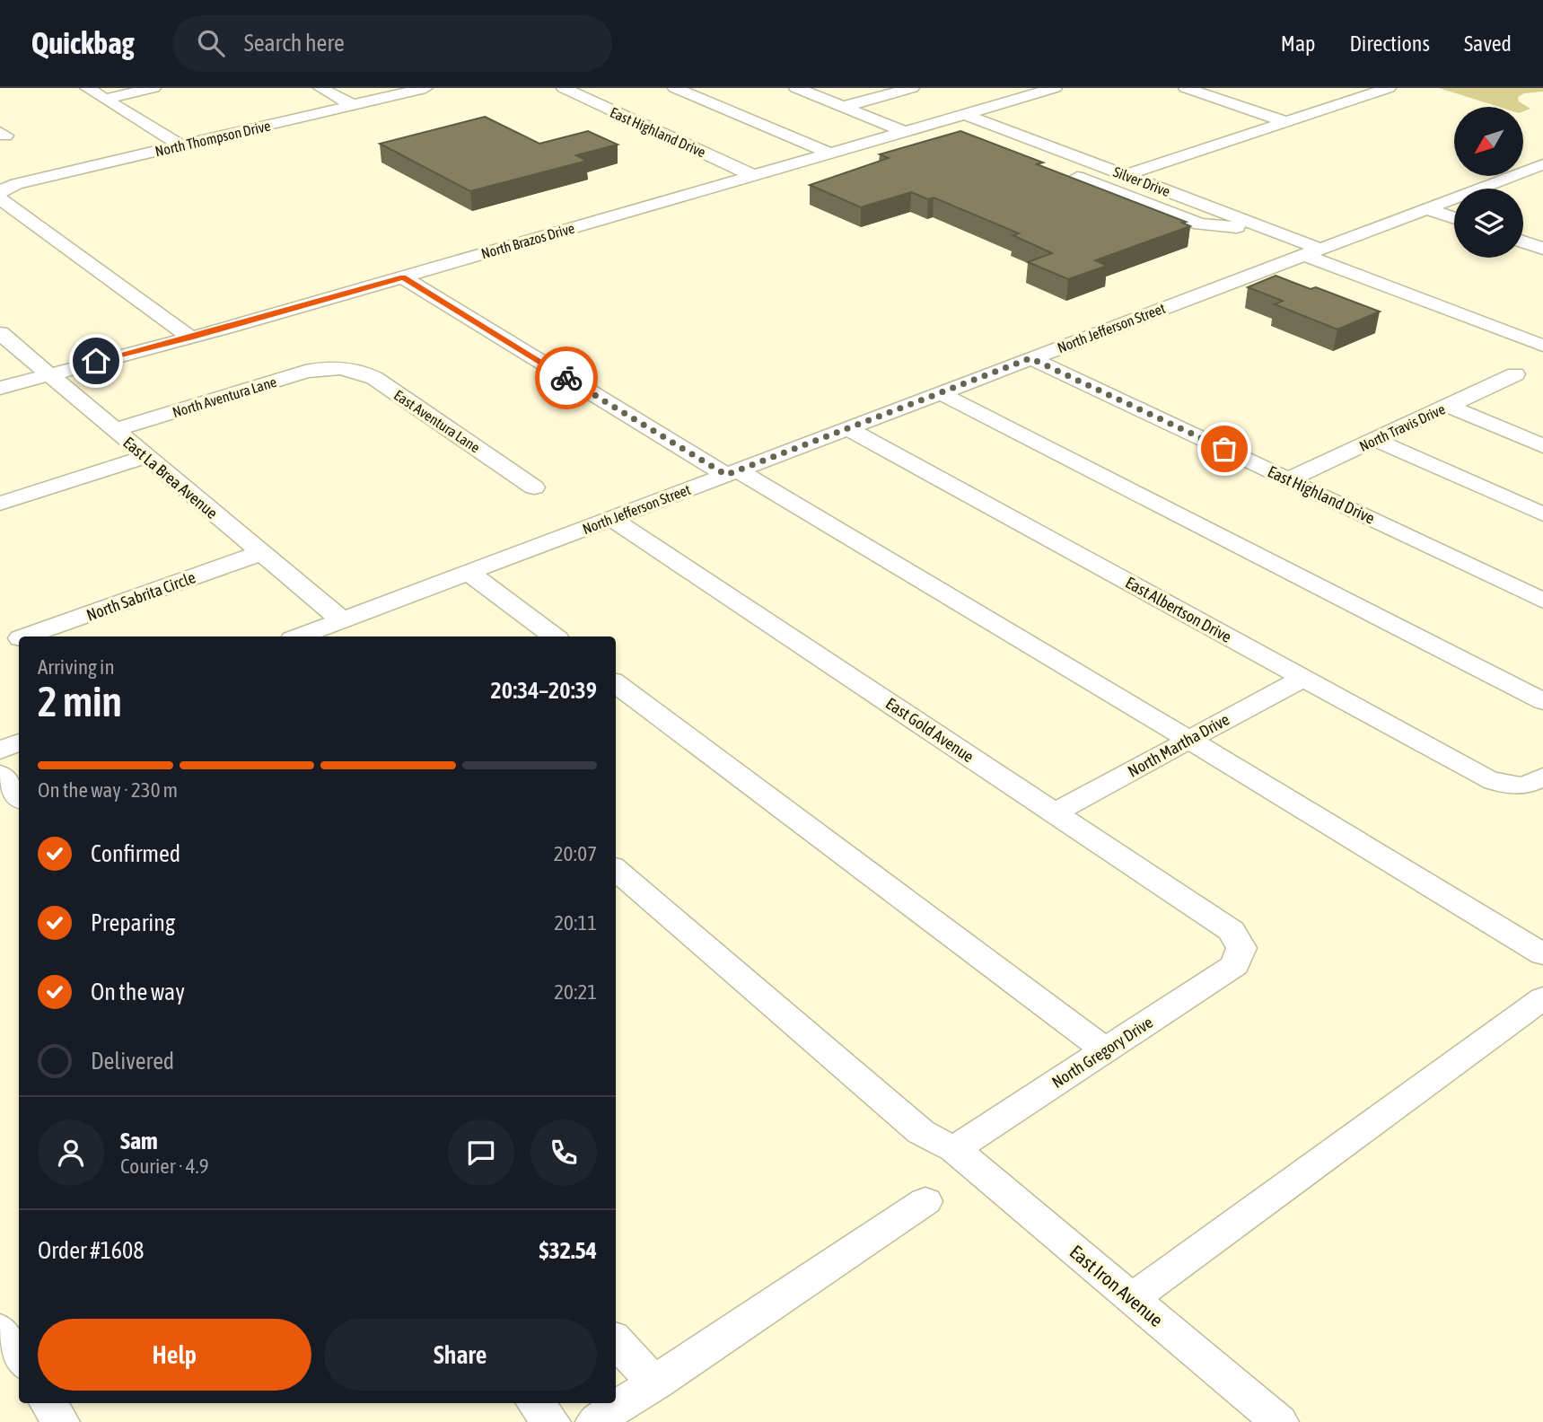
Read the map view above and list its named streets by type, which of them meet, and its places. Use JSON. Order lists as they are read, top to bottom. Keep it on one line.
{"streets":{"street":["East Highland Drive","North Thompson Drive","Silver Drive","North Brazos Drive","North Jefferson Street","North Aventura Lane","East Aventura Lane","North Travis Drive","East La Brea Avenue","North Sabrita Circle","East Albertson Drive","East Gold Avenue","North Martha Drive","North Gregory Drive","East Iron Avenue"]},"crossings":[["East Highland Drive","North Brazos Drive"],["East Highland Drive","North Jefferson Street"],["East Highland Drive","North Travis Drive"],["Silver Drive","North Brazos Drive"],["Silver Drive","North Jefferson Street"],["North Brazos Drive","East La Brea Avenue"],["North Jefferson Street","East La Brea Avenue"],["North Jefferson Street","East Albertson Drive"],["North Jefferson Street","East Gold Avenue"],["North Aventura Lane","East Aventura Lane"],["North Aventura Lane","East La Brea Avenue"],["East La Brea Avenue","North Sabrita Circle"],["East Albertson Drive","North Martha Drive"],["East Gold Avenue","North Martha Drive"],["East Gold Avenue","North Gregory Drive"],["North Gregory Drive","East Iron Avenue"]],"north":"bottom left","page":{"header":"Quickbag","search":"Search here","nav":["Map","Directions","Saved"],"heading":["2 min","Arriving in","20:34–20:39"],"panel":["Sam","Courier · 4.9","Order #1608","$32.54"],"bar":"On the way · 230 m","list":[["Confirmed","20:07"],["Preparing","20:11"],["On the way","20:21"],"Delivered"],"buttons":["Help","Share"]}}
